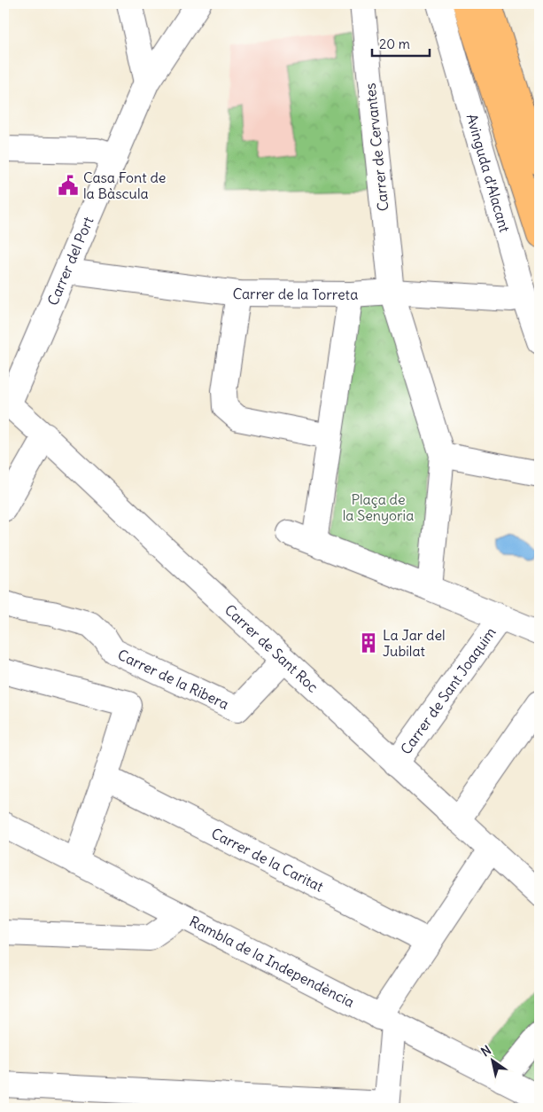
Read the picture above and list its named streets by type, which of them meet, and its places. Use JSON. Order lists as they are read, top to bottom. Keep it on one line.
{"streets":{"main road":["Avinguda d'Alacant"],"street":["Carrer de Cervantes","Carrer del Port","Carrer de la Torreta","Carrer de Sant Roc","Carrer de la Ribera","Carrer de Sant Joaquim","Carrer de la Caritat","Rambla de la Independència"]},"crossings":[["Carrer de Cervantes","Carrer de la Torreta"],["Avinguda d'Alacant","Carrer de la Torreta"],["Carrer del Port","Carrer de la Torreta"],["Carrer del Port","Carrer de Sant Roc"],["Carrer de Sant Roc","Carrer de la Ribera"],["Carrer de Sant Roc","Carrer de Sant Joaquim"]],"parks":["Plaça de la Senyoria"],"places":{"public building":["Casa Font de la Bàscula"],"building":["La Jar del Jubilat"]},"scale_bar":"20 m","north":"top left"}
